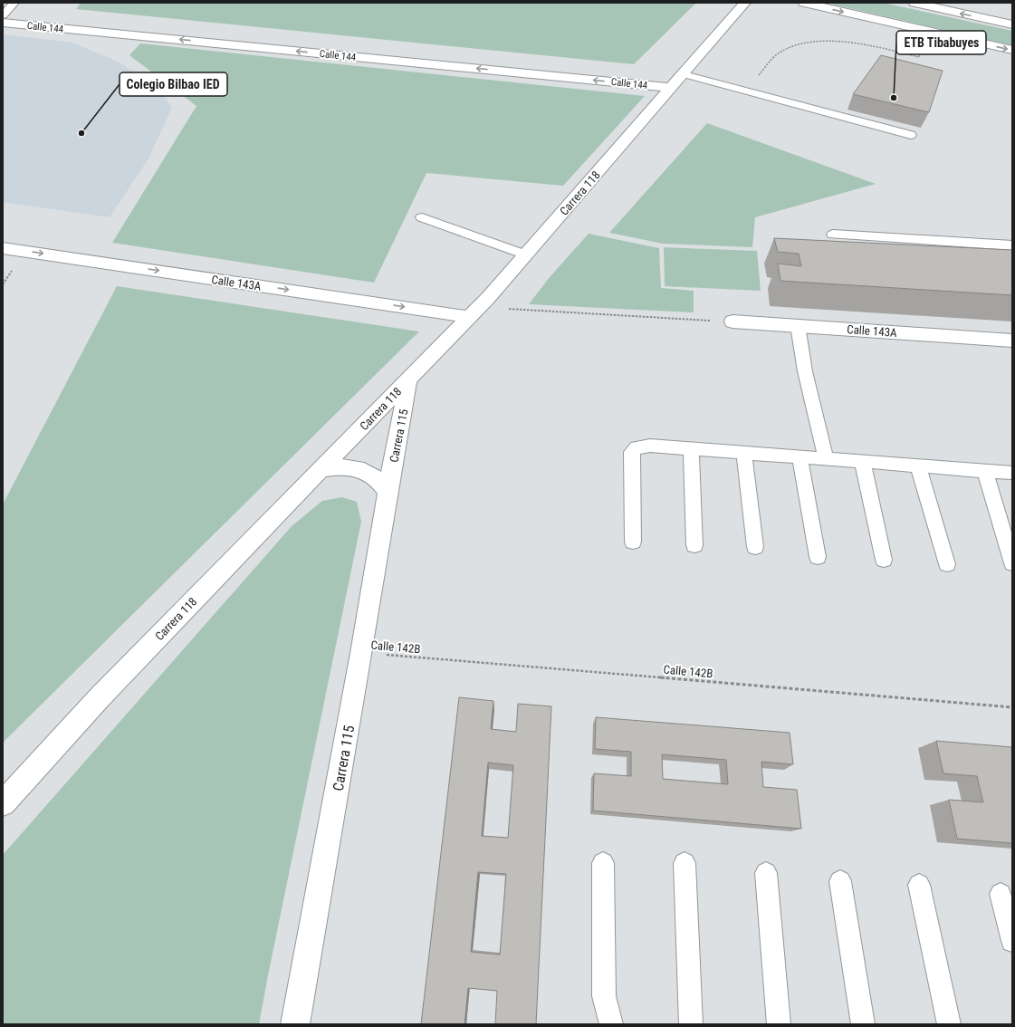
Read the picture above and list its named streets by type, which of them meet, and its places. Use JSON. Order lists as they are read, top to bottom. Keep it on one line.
{"streets":{"street":["Calle 144","Carrera 118","Calle 143A","Carrera 115"],"path":["Calle 142B"]},"crossings":[["Calle 144","Carrera 118"],["Carrera 118","Calle 143A"],["Carrera 118","Carrera 115"],["Carrera 115","Calle 142B"]],"one_way":["Calle 144","Calle 143A"],"places":["ETB Tibabuyes","Colegio Bilbao IED"]}
